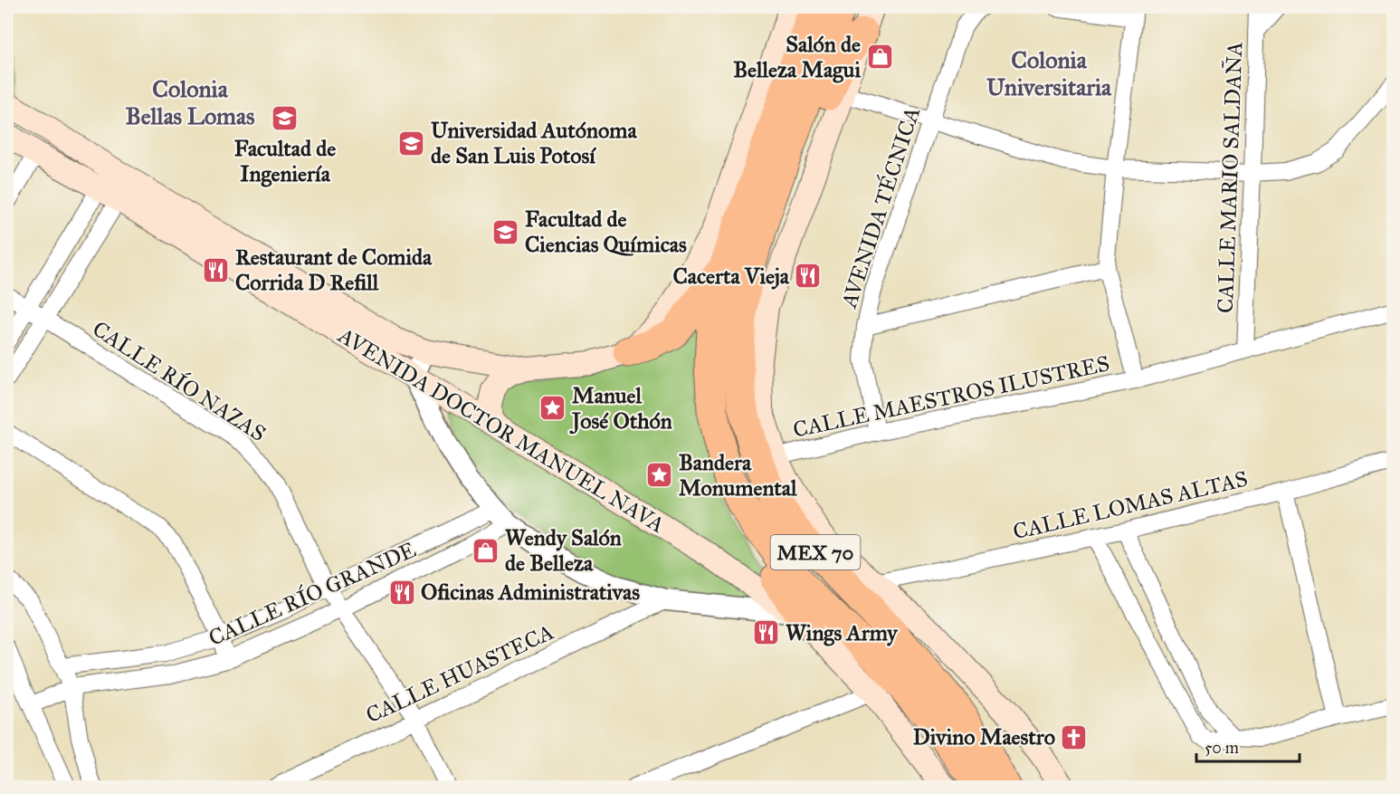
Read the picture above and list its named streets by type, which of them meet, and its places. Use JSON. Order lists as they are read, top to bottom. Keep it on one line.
{"streets":{"highway":["MEX 70"],"main road":["AVENIDA DOCTOR MANUEL NAVA"],"street":["CALLE MARIO SALDAÑA","AVENIDA TÉCNICA","CALLE RÍO NAZAS","CALLE MAESTROS ILUSTRES","CALLE LOMAS ALTAS","CALLE RÍO GRANDE","CALLE HUASTECA"]},"crossings":[["CALLE MARIO SALDAÑA","CALLE MAESTROS ILUSTRES"],["AVENIDA TÉCNICA","CALLE MAESTROS ILUSTRES"],["CALLE RÍO NAZAS","CALLE RÍO GRANDE"],["CALLE RÍO NAZAS","CALLE HUASTECA"]],"districts":["Colonia Universitaria","Colonia Bellas Lomas"],"places":{"shop":["Salón de Belleza Magui","Wendy Salón de Belleza"],"school or university":["Facultad de Ingeniería","Universidad Autónoma de San Luis Potosí","Facultad de Ciencias Químicas"],"restaurant":["Restaurant de Comida Corrida D Refill","Cacerta Vieja","Oficinas Administrativas","Wings Army"],"place":["Manuel José Othón","Bandera Monumental"],"church":["Divino Maestro"]},"scale_bar":"50 m"}
